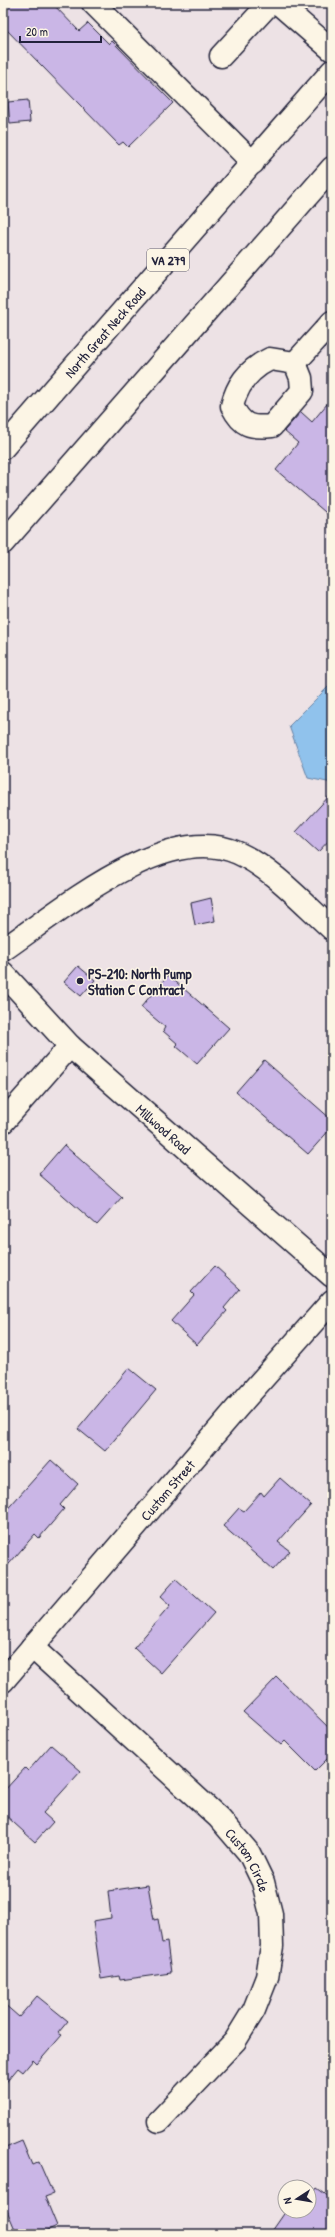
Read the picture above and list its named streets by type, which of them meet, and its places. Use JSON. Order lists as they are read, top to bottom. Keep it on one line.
{"streets":{"street":["VA 279","North Great Neck Road","Millwood Road","Custom Street","Custom Circle"]},"crossings":[["Custom Street","Custom Circle"]],"places":["PS-210: North Pump Station C Contract"],"scale_bar":"20 m","north":"left"}
